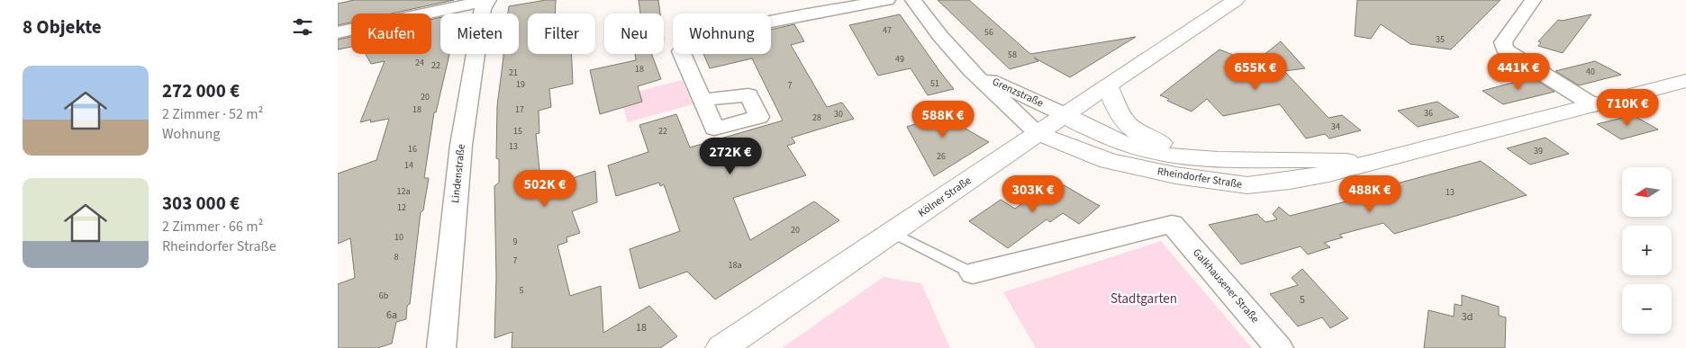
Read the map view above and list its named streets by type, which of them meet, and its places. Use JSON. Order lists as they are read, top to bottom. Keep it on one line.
{"streets":{"main road":["Rheindorfer Straße","Kölner Straße"],"street":["Grenzstraße","Lindenstraße","Galkhausener Straße"]},"crossings":[["Grenzstraße","Rheindorfer Straße"],["Grenzstraße","Kölner Straße"],["Rheindorfer Straße","Kölner Straße"]],"parks":["Stadtgarten"],"house_numbers":["47","56","35","58","49","24","22","18","40","21","51","19","7","20","18","17","36","30","28","34","15","22","13","16","39","26","14","12a","13","12","20","10","9","8","7","18a","5","6b","5","6a","3d","18"],"north":"left","page":{"heading":"8 Objekte","chip":["Kaufen","Mieten","Filter","Neu","Wohnung"],"price":["655K €","441K €","710K €","588K €","272K €","502K €","303K €","488K €"],"list":[{"name":"272 000 €","note":"2 Zimmer · 52 m² · Wohnung"},{"name":"303 000 €","note":"2 Zimmer · 66 m² · Rheindorfer Straße"}],"map_buttons":["+","−"]}}
